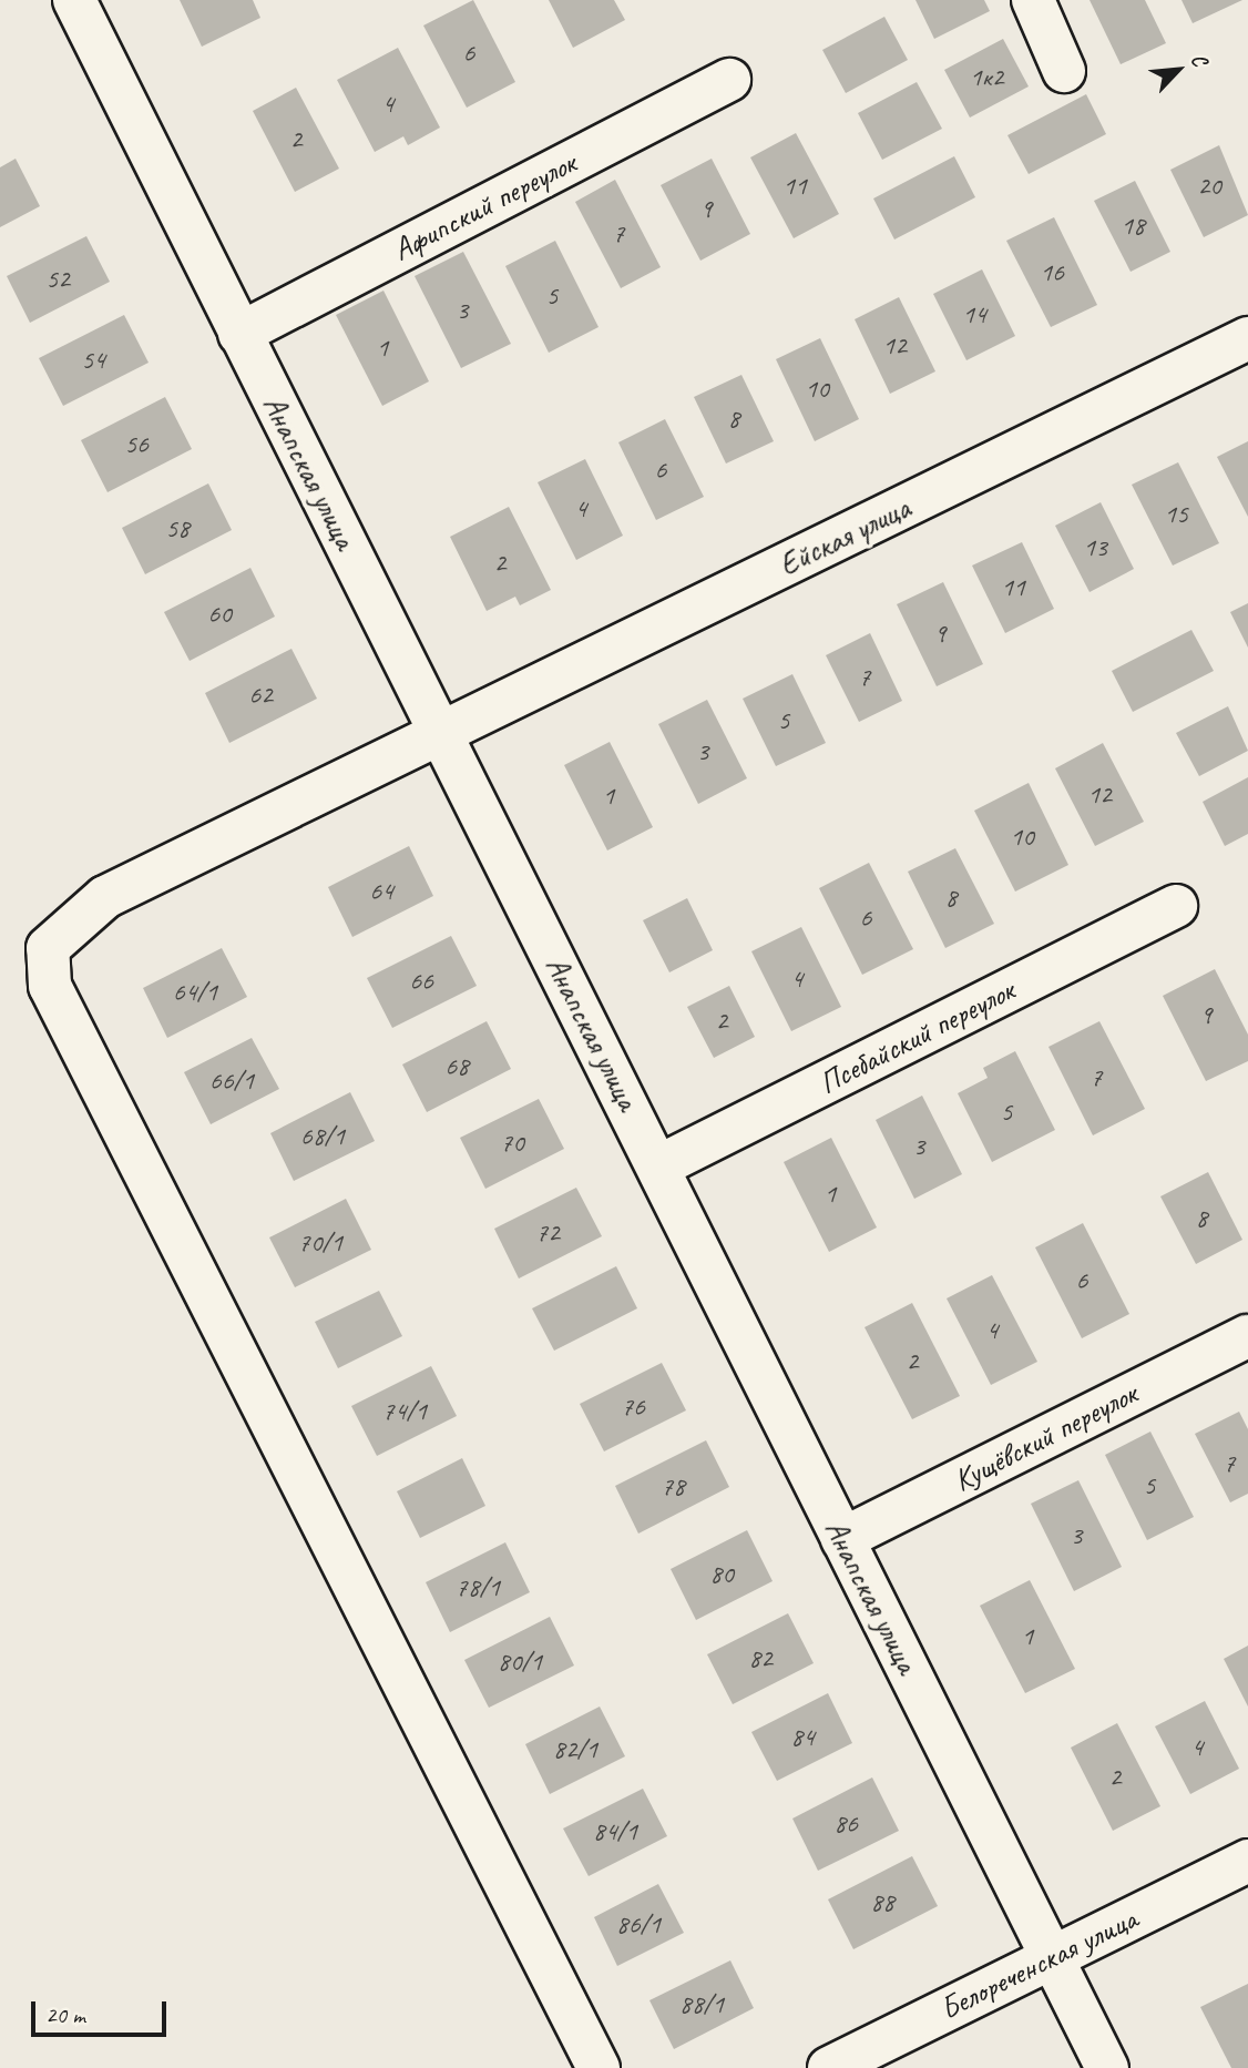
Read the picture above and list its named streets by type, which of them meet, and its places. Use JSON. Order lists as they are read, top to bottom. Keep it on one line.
{"streets":{"street":["Афипский переулок","Анапская улица","Ейская улица","Псебайский переулок","Кущёвский переулок","Белореченская улица"]},"crossings":[["Афипский переулок","Анапская улица"],["Анапская улица","Ейская улица"],["Анапская улица","Псебайский переулок"],["Анапская улица","Кущёвский переулок"],["Анапская улица","Белореченская улица"]],"house_numbers":["6","1к2","4","2","11","20","9","18","7","16","52","5","3","14","12","1","54","10","8","56","6","4","15","58","13","2","11","60","9","7","62","5","3","12","1","10","64","8","6","4","66","64/1","9","2","68","7","66/1","5","68/1","70","3","1","8","72","70/1","6","4","2","76","74/1","7","5","78","3","80","78/1","1","82","80/1","84","4","82/1","2","86","84/1","88","86/1","88/1"],"scale_bar":"20 m","north":"top right"}
